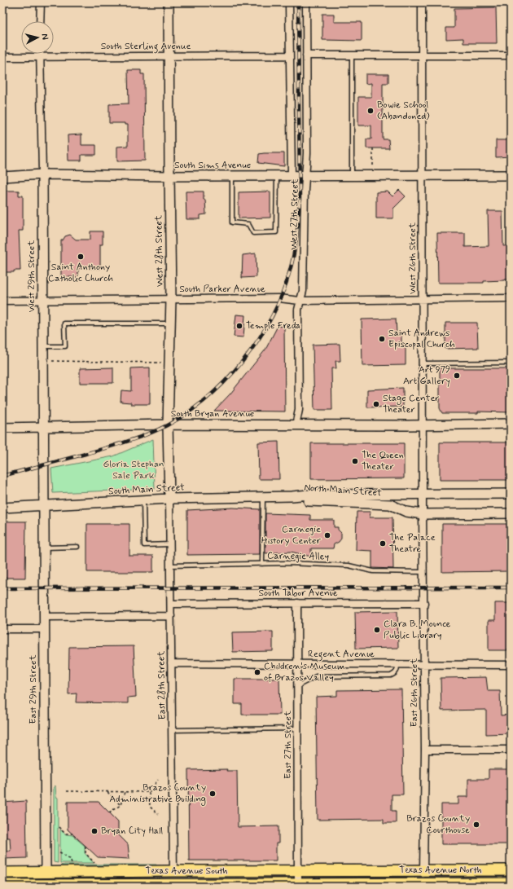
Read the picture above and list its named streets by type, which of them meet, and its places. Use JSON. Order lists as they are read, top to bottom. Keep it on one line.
{"streets":{"main road":["Texas Avenue North","Texas Avenue South"],"street":["South Sterling Avenue","South Sims Avenue","West 27th Street","West 28th Street","West 26th Street","West 29th Street","South Parker Avenue","South Bryan Avenue","South Main Street","North Main Street","South Tabor Avenue","Regent Avenue","East 28th Street","East 29th Street","East 26th Street","East 27th Street"],"lane":["Carnegie Alley"]},"crossings":[["South Sterling Avenue","West 27th Street"],["South Sterling Avenue","West 28th Street"],["South Sterling Avenue","West 29th Street"],["South Sims Avenue","West 27th Street"],["South Sims Avenue","West 28th Street"],["South Sims Avenue","West 26th Street"],["South Sims Avenue","West 29th Street"],["West 27th Street","South Parker Avenue"],["West 27th Street","South Bryan Avenue"],["West 28th Street","South Parker Avenue"],["West 28th Street","South Bryan Avenue"],["West 28th Street","South Main Street"],["West 28th Street","East 28th Street"],["West 26th Street","South Parker Avenue"],["West 26th Street","South Bryan Avenue"],["West 26th Street","North Main Street"],["West 26th Street","East 26th Street"],["West 29th Street","South Parker Avenue"],["West 29th Street","South Bryan Avenue"],["West 29th Street","South Main Street"],["West 29th Street","East 29th Street"],["South Main Street","North Main Street"],["South Main Street","East 28th Street"],["South Main Street","East 29th Street"],["North Main Street","East 26th Street"],["Carnegie Alley","East 28th Street"],["Carnegie Alley","East 26th Street"],["South Tabor Avenue","East 28th Street"],["South Tabor Avenue","East 26th Street"],["South Tabor Avenue","East 27th Street"],["Regent Avenue","East 28th Street"],["Regent Avenue","East 26th Street"],["Regent Avenue","East 27th Street"],["East 28th Street","Texas Avenue South"],["East 29th Street","Texas Avenue South"],["East 26th Street","Texas Avenue North"],["East 27th Street","Texas Avenue South"],["Texas Avenue North","Texas Avenue South"]],"parks":["Gloria Stephan Sale Park"],"places":["Bowie School (Abandoned)","Saint Anthony Catholic Church","Temple Freda","Saint Andrews Episcopal Church","Art 979 Art Gallery","Stage Center Theater","The Queen Theater","Carnegie History Center","The Palace Theatre","Clara B. Mounce Public Library","Children's Museum of Brazos Valley","Brazos County Administrative Building","Brazos County Courthouse","Bryan City Hall"],"north":"right"}
